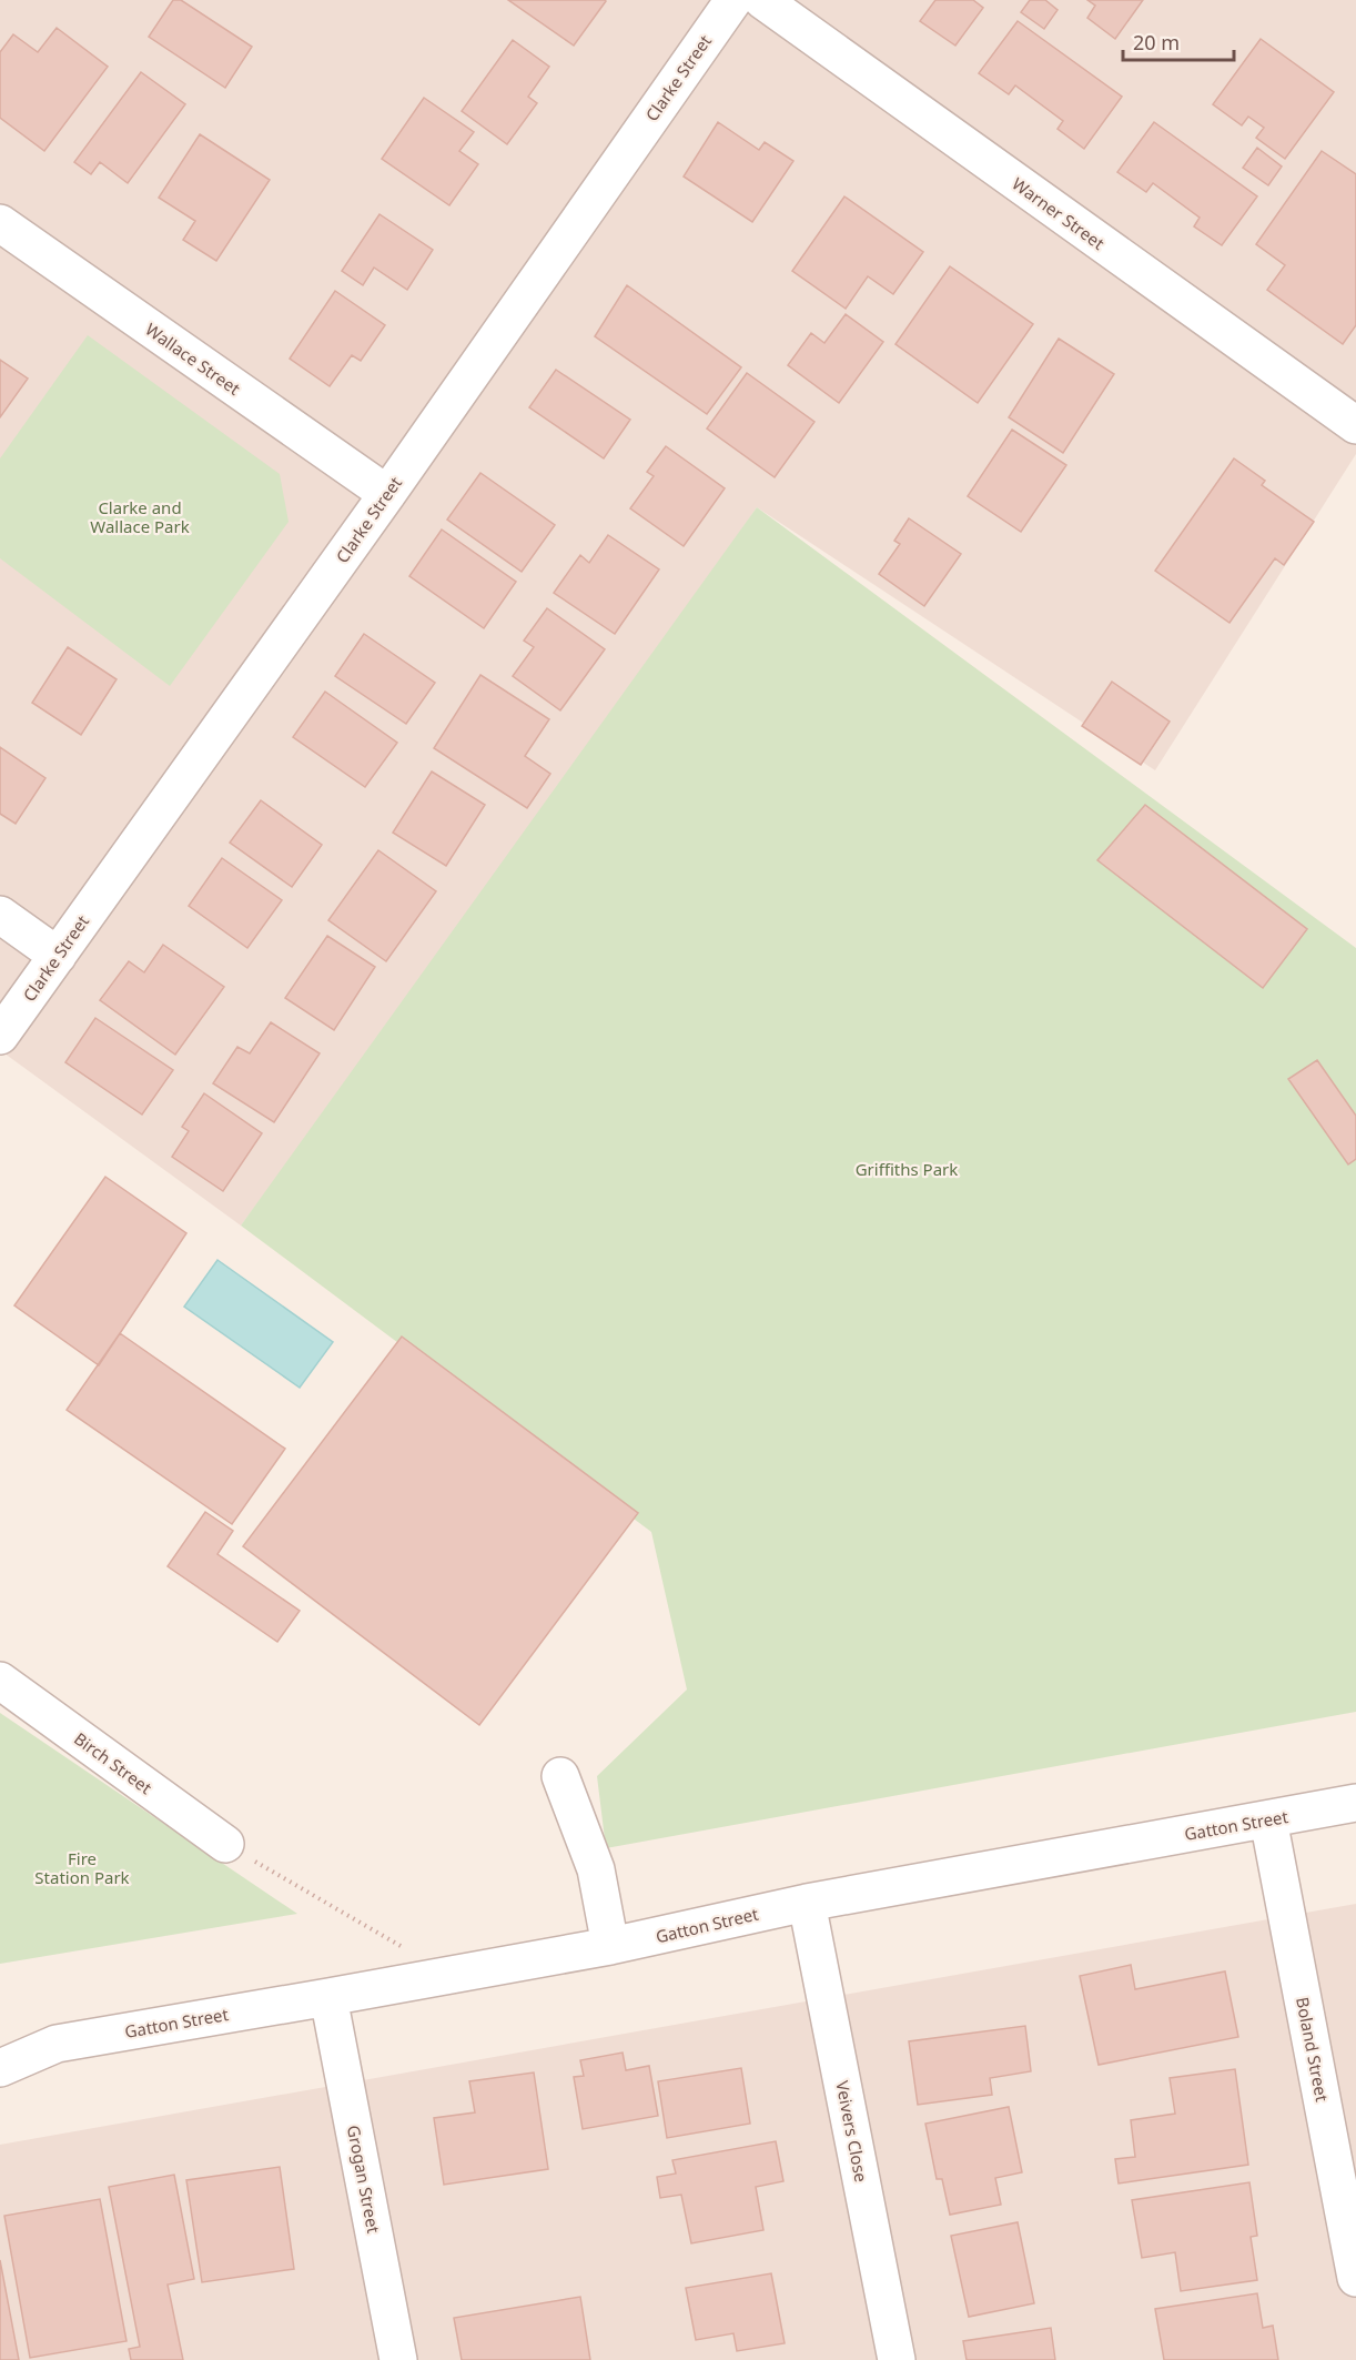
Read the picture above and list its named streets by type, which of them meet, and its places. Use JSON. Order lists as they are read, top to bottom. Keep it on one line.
{"streets":{"street":["Clarke Street","Warner Street","Wallace Street","Birch Street","Gatton Street","Boland Street","Veivers Close","Grogan Street"]},"crossings":[["Clarke Street","Wallace Street"],["Gatton Street","Boland Street"],["Gatton Street","Veivers Close"],["Gatton Street","Grogan Street"]],"parks":["Clarke and Wallace Park","Griffiths Park","Fire Station Park"],"scale_bar":"20 m"}
